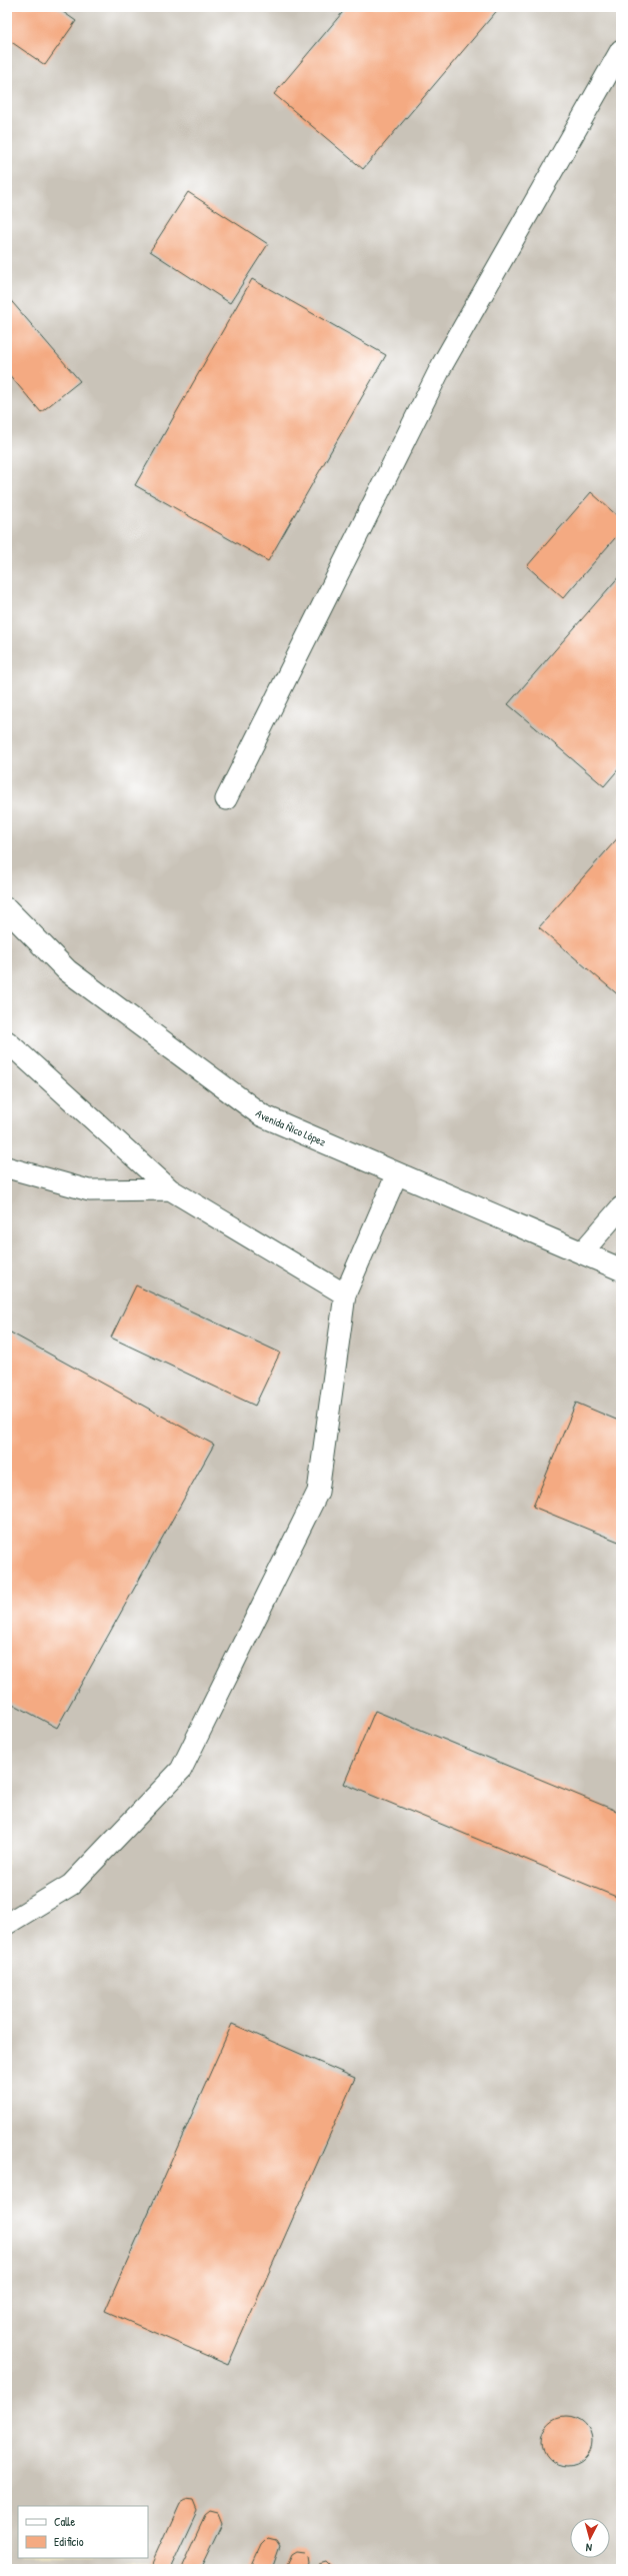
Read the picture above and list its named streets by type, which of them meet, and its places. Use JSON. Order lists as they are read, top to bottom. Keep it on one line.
{"streets":{"street":["Avenida Ñico López"]},"legend":["Calle","Edificio"],"north":"bottom"}
